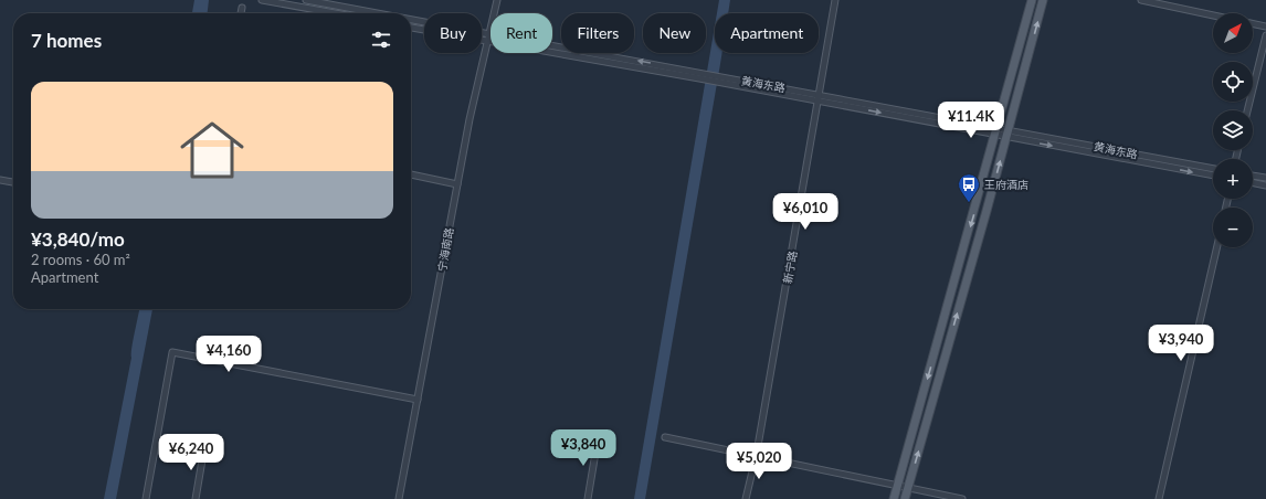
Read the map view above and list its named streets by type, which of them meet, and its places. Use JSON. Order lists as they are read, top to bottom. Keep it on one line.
{"streets":{"street":["黄海东路","宁海南路","新宁路"]},"crossings":[["黄海东路","宁海南路"],["黄海东路","新宁路"]],"places":{"bus stop":["王府酒店"]},"north":"top right","page":{"map_buttons":["+","−"],"chip":["Buy","Rent","Filters","New","Apartment"],"heading":"7 homes","list":[{"name":"¥3,840/mo","note":"2 rooms · 60 m² · Apartment"}],"price":["¥11.4K","¥6,010","¥3,940","¥4,160","¥3,840","¥6,240","¥5,020"]}}
